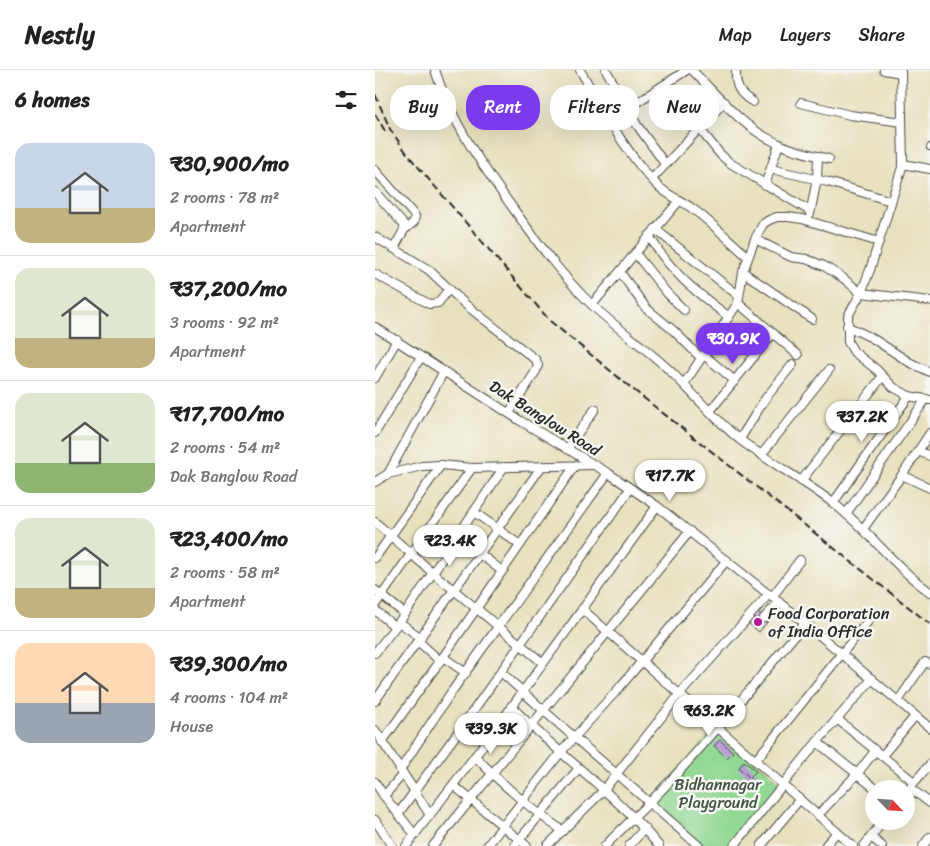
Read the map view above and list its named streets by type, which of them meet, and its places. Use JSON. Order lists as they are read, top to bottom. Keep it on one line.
{"streets":{"street":["Dak Banglow Road"]},"parks":["Bidhannagar Playground"],"places":["Food Corporation of India Office"],"north":"bottom right","page":{"header":"Nestly","nav":["Map","Layers","Share"],"heading":"6 homes","chip":["Buy","Rent","Filters","New"],"list":[{"name":"₹30,900/mo","note":"2 rooms · 78 m² · Apartment"},{"name":"₹37,200/mo","note":"3 rooms · 92 m² · Apartment"},{"name":"₹17,700/mo","note":"2 rooms · 54 m² · Dak Banglow Road"},{"name":"₹23,400/mo","note":"2 rooms · 58 m² · Apartment"},{"name":"₹39,300/mo","note":"4 rooms · 104 m² · House"}],"price":["₹30.9K","₹37.2K","₹17.7K","₹23.4K","₹63.2K","₹39.3K"]}}
